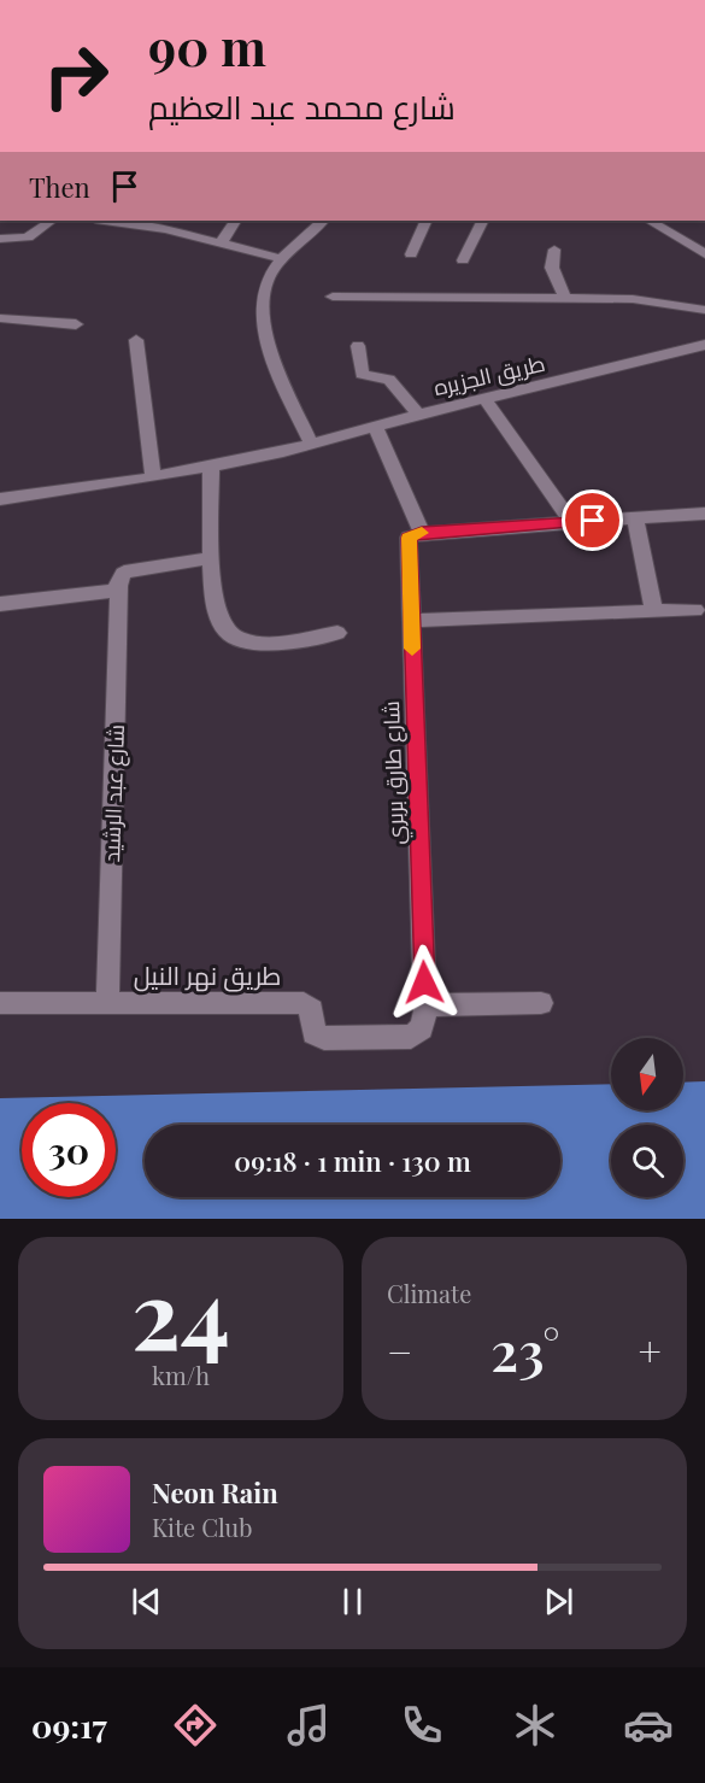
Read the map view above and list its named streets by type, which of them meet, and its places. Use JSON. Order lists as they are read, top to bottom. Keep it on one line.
{"streets":{"street":["طريق الجزيره","شارع طارق بربري","شارع عبد الرشيد","طريق نهر النيل"]},"crossings":[["شارع طارق بربري","طريق نهر النيل"],["شارع عبد الرشيد","طريق نهر النيل"]],"north":"bottom","page":{"turn":["90 m","شارع محمد عبد العظيم"],"then":"Then","limit":"30","trip":"09:18 · 1 min · 130 m","tile":[["24","km/h"],"Climate"],"heat":["−","23°","+"],"song":["Neon Rain","Kite Club"],"tabs":"09:17"}}
